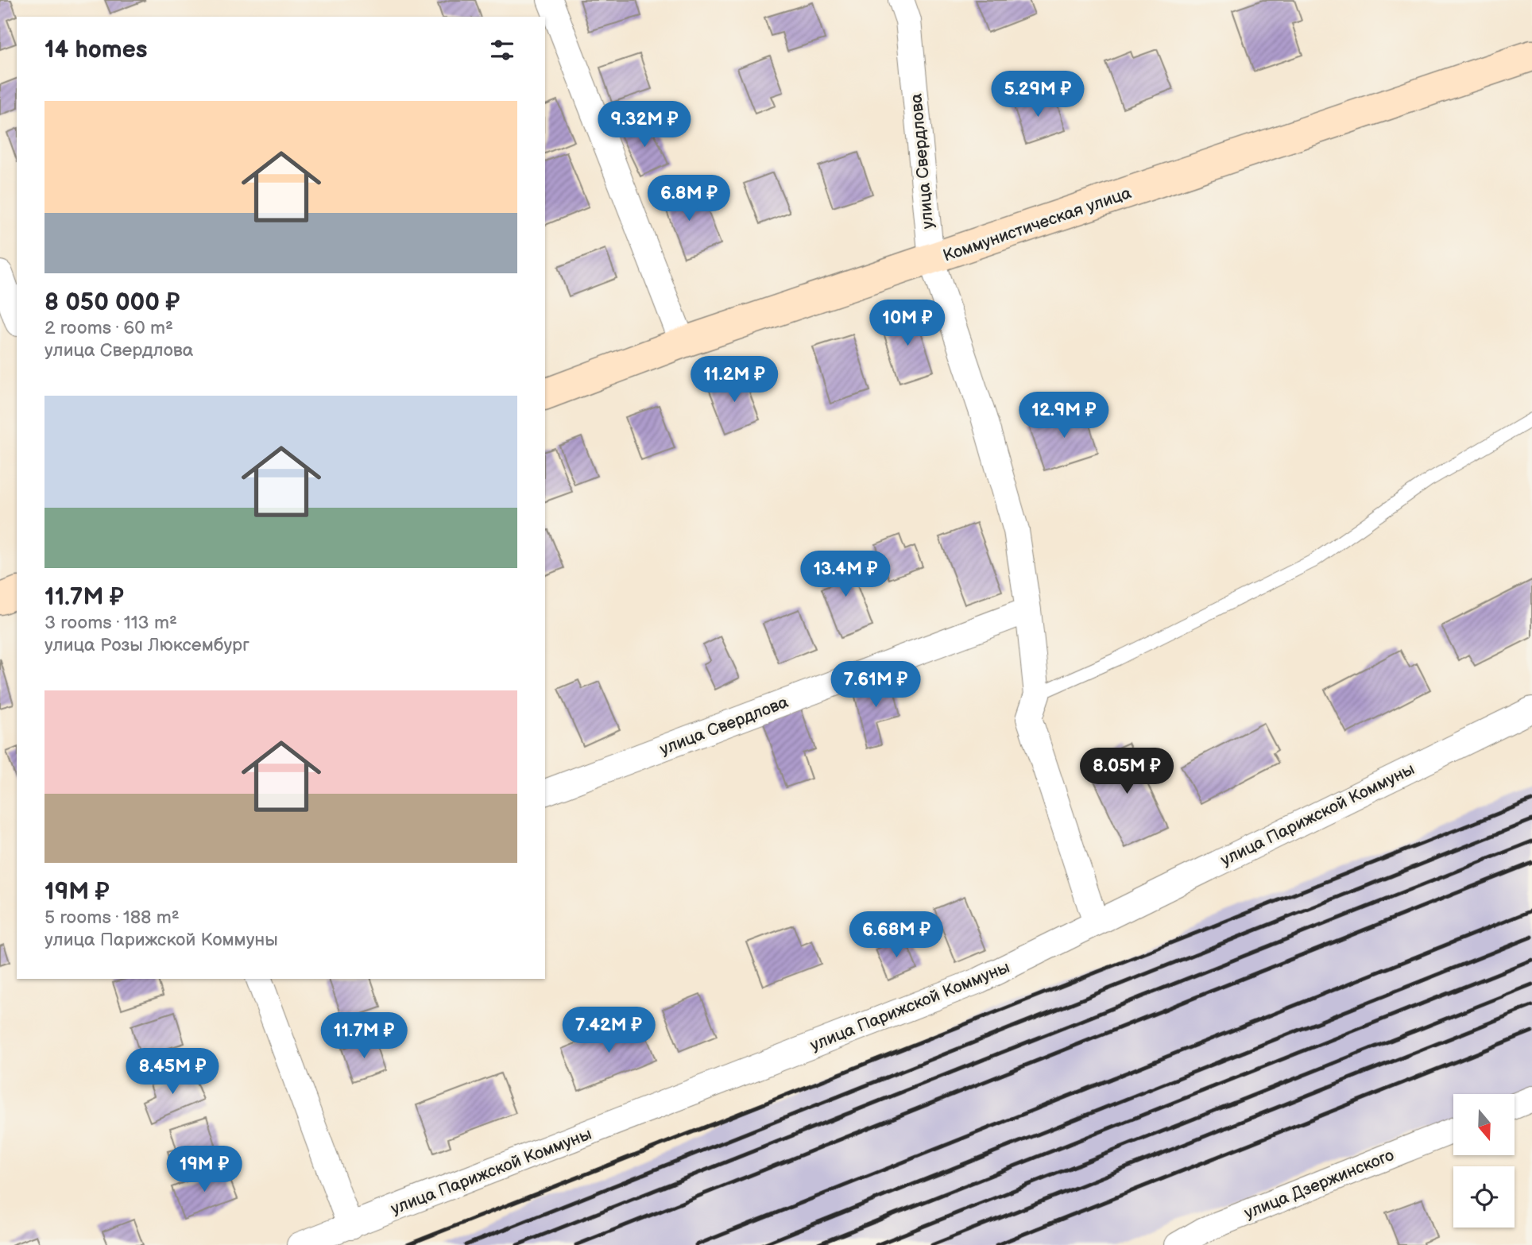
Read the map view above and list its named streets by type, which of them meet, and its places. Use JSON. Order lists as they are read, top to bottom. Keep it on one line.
{"streets":{"street":["улица Свердлова","Коммунистическая улица","улица Парижской Коммуны","улица Дзержинского"]},"crossings":[["улица Свердлова","Коммунистическая улица"],["улица Свердлова","улица Парижской Коммуны"]],"north":"bottom","page":{"heading":"14 homes","price":["5.29M ₽","9.32M ₽","6.8M ₽","10M ₽","11.2M ₽","12.9M ₽","13.4M ₽","7.61M ₽","8.05M ₽","6.68M ₽","7.42M ₽","11.7M ₽","8.45M ₽","19M ₽"],"list":[{"name":"8 050 000 ₽","note":"2 rooms · 60 m² · улица Свердлова"},{"name":"11.7M ₽","note":"3 rooms · 113 m² · улица Розы Люксембург"},{"name":"19M ₽","note":"5 rooms · 188 m² · улица Парижской Коммуны"}]}}
